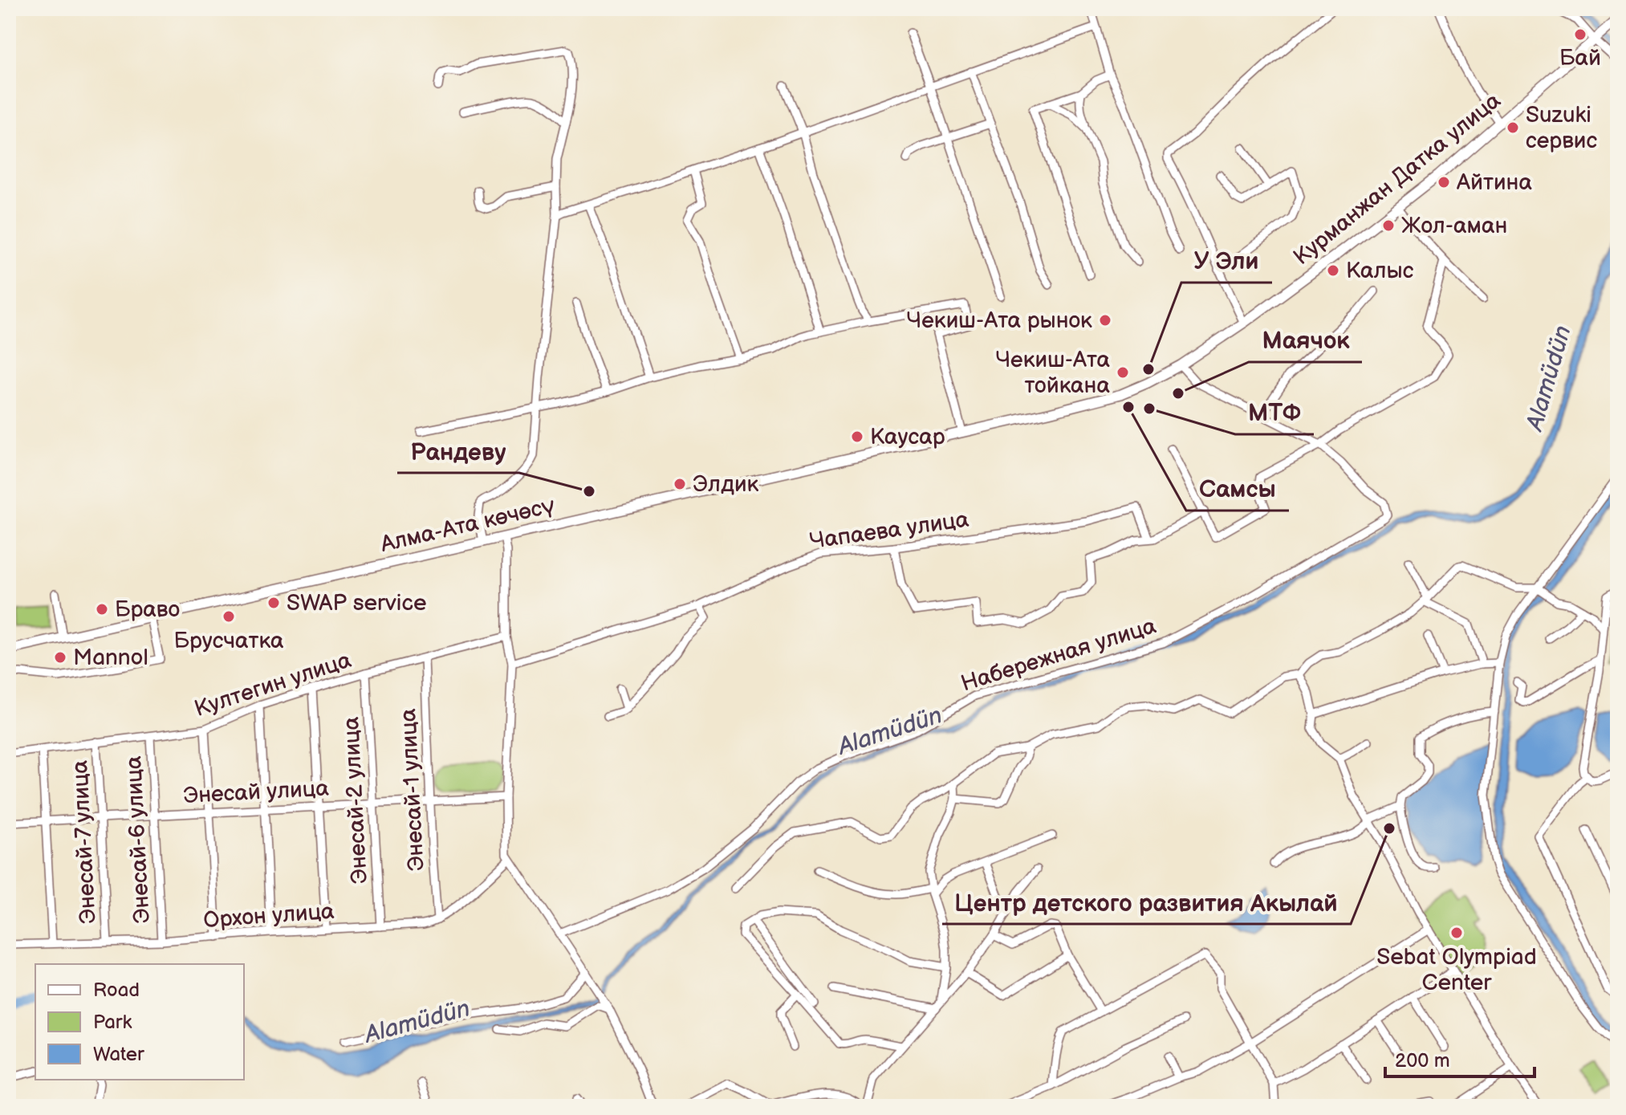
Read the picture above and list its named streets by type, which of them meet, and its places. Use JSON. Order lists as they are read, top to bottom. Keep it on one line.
{"streets":{"main road":["Курманжан Датка улица","Алма-Ата көчөсү"],"street":["Чапаева улица","Набережная улица","Култегин улица","Энесай-1 улица","Энесай улица","Энесай-2 улица","Энесай-6 улица","Энесай-7 улица","Орхон улица"]},"crossings":[["Курманжан Датка улица","Алма-Ата көчөсү"],["Курманжан Датка улица","Набережная улица"],["Култегин улица","Энесай-1 улица"],["Култегин улица","Энесай-2 улица"],["Култегин улица","Энесай-6 улица"],["Култегин улица","Энесай-7 улица"],["Энесай-1 улица","Энесай улица"],["Энесай-1 улица","Орхон улица"],["Энесай улица","Энесай-2 улица"],["Энесай улица","Энесай-6 улица"],["Энесай улица","Энесай-7 улица"],["Энесай-2 улица","Орхон улица"],["Энесай-6 улица","Орхон улица"],["Энесай-7 улица","Орхон улица"]],"water":["Alamüdün"],"places":["Бай","Suzuki сервис","Айтина","Жол-аман","Калыс","Чекиш-Ата рынок","У Эли","Чекиш-Ата тойкана","Маячок","Самсы","МТФ","Каусар","Элдик","Рандеву","SWAP service","Браво","Брусчатка","Mannol","Центр детского развития Акылай","Sebat Olympiad Center"],"legend":["Road","Park","Water"],"scale_bar":"200 m"}
